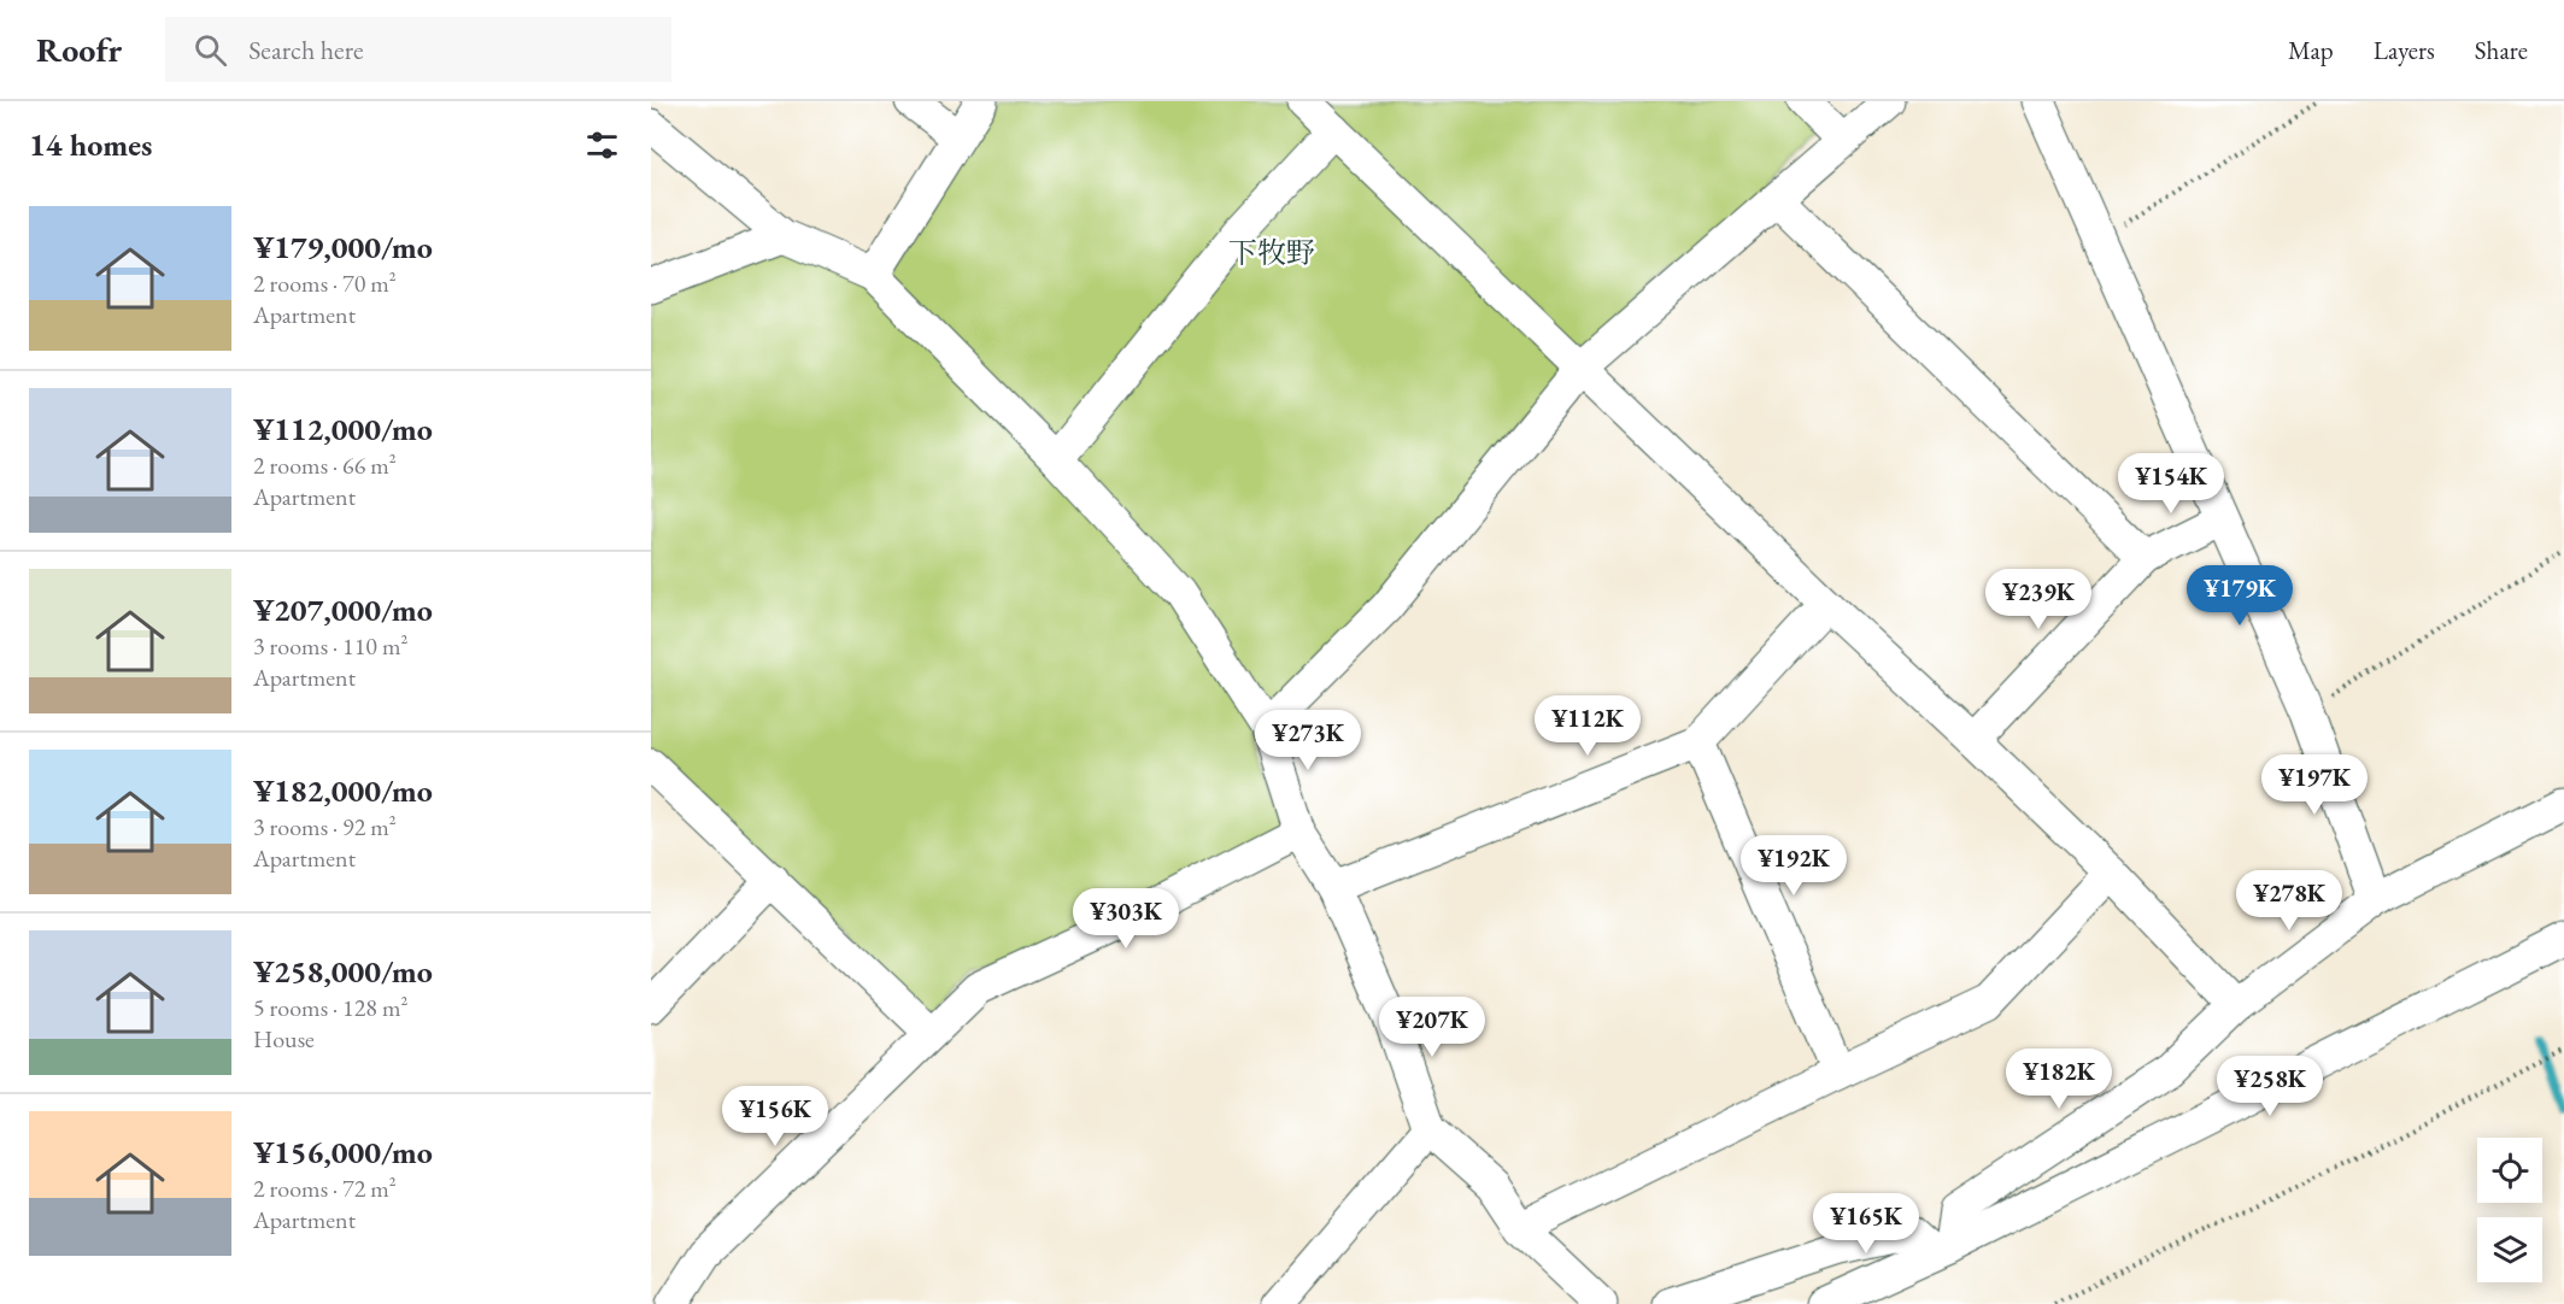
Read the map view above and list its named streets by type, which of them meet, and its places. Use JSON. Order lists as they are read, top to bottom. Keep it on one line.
{"districts":["下牧野"],"page":{"header":"Roofr","search":"Search here","nav":["Map","Layers","Share"],"heading":"14 homes","list":[{"name":"¥179,000/mo","note":"2 rooms · 70 m² · Apartment"},{"name":"¥112,000/mo","note":"2 rooms · 66 m² · Apartment"},{"name":"¥207,000/mo","note":"3 rooms · 110 m² · Apartment"},{"name":"¥182,000/mo","note":"3 rooms · 92 m² · Apartment"},{"name":"¥258,000/mo","note":"5 rooms · 128 m² · House"},{"name":"¥156,000/mo","note":"2 rooms · 72 m² · Apartment"}],"price":["¥154K","¥179K","¥239K","¥112K","¥273K","¥197K","¥192K","¥278K","¥303K","¥207K","¥182K","¥258K","¥156K","¥165K"]}}
